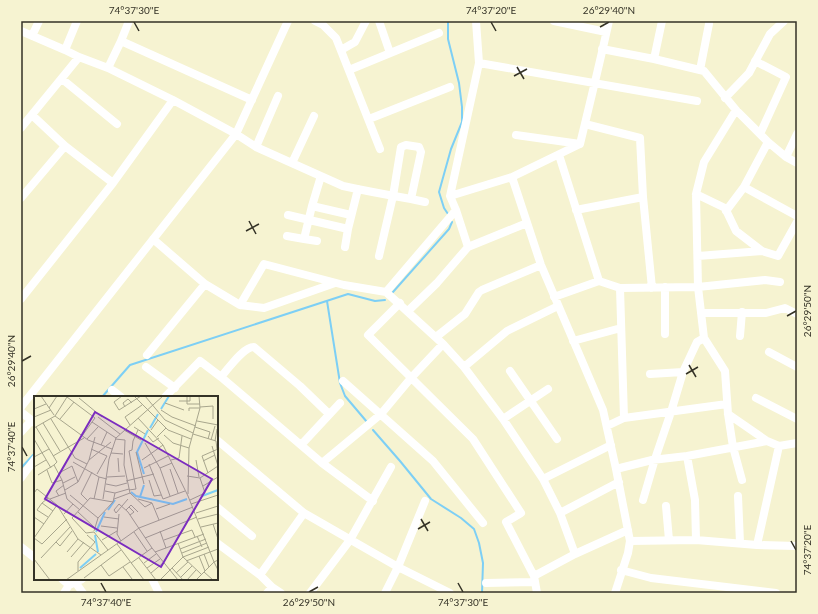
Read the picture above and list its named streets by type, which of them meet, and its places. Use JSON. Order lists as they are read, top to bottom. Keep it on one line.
{"coordinates":["74°37'30\"E","74°37'20\"E","26°29'40\"N","26°29'50\"N","74°37'40\"E"]}
